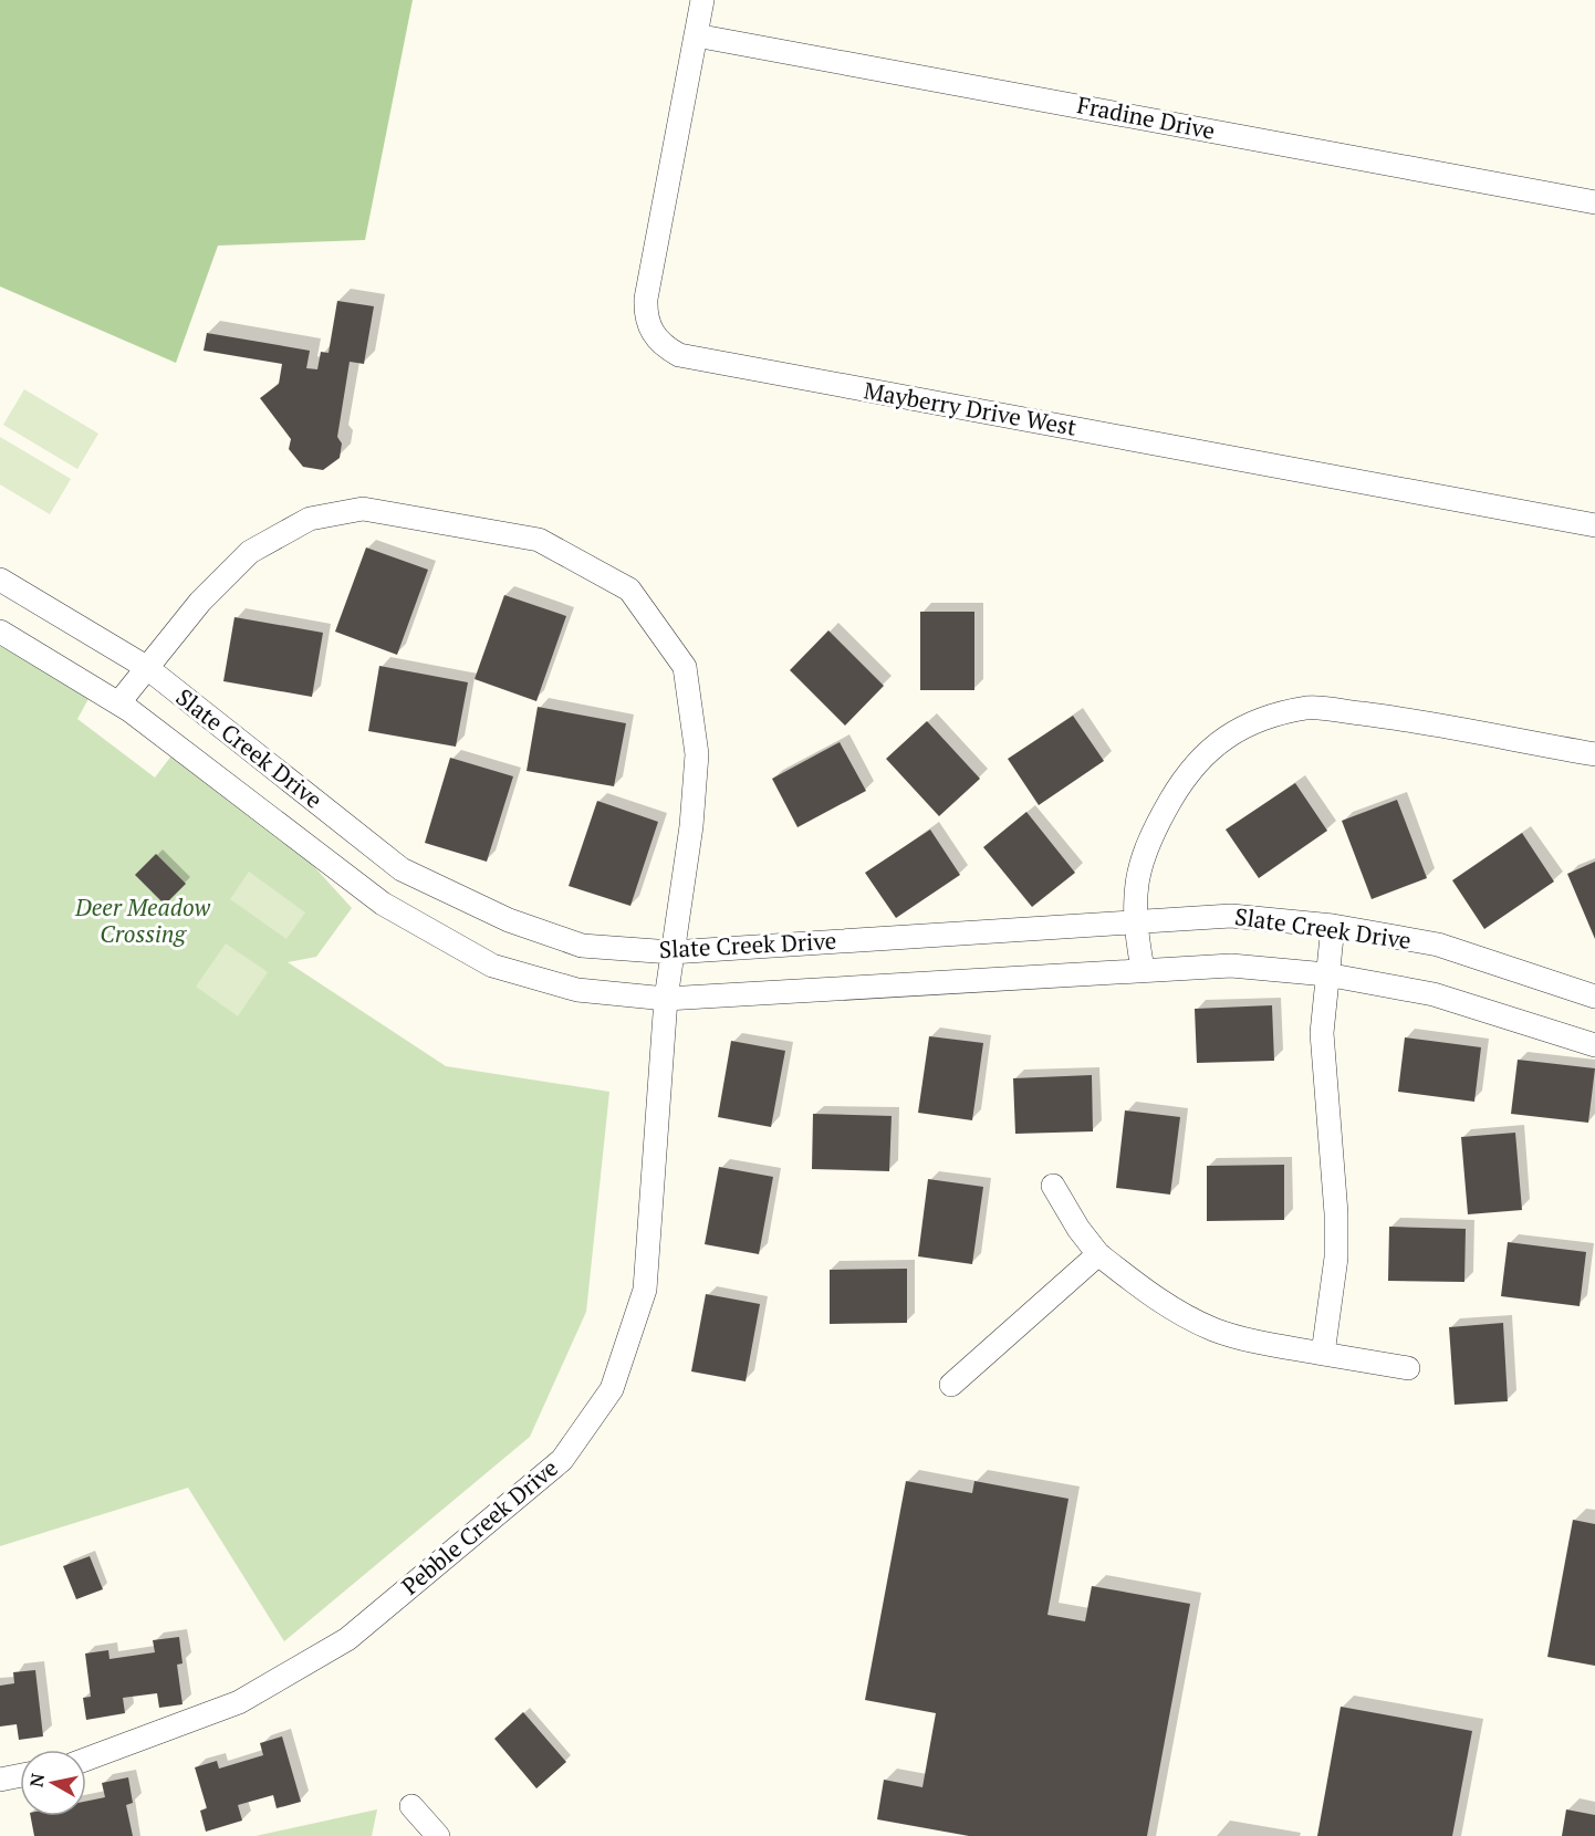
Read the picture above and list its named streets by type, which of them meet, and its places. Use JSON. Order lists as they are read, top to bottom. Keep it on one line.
{"streets":{"street":["Fradine Drive","Mayberry Drive West","Slate Creek Drive","Pebble Creek Drive"]},"crossings":[["Fradine Drive","Mayberry Drive West"],["Slate Creek Drive","Pebble Creek Drive"]],"parks":["Deer Meadow Crossing"],"north":"left"}
